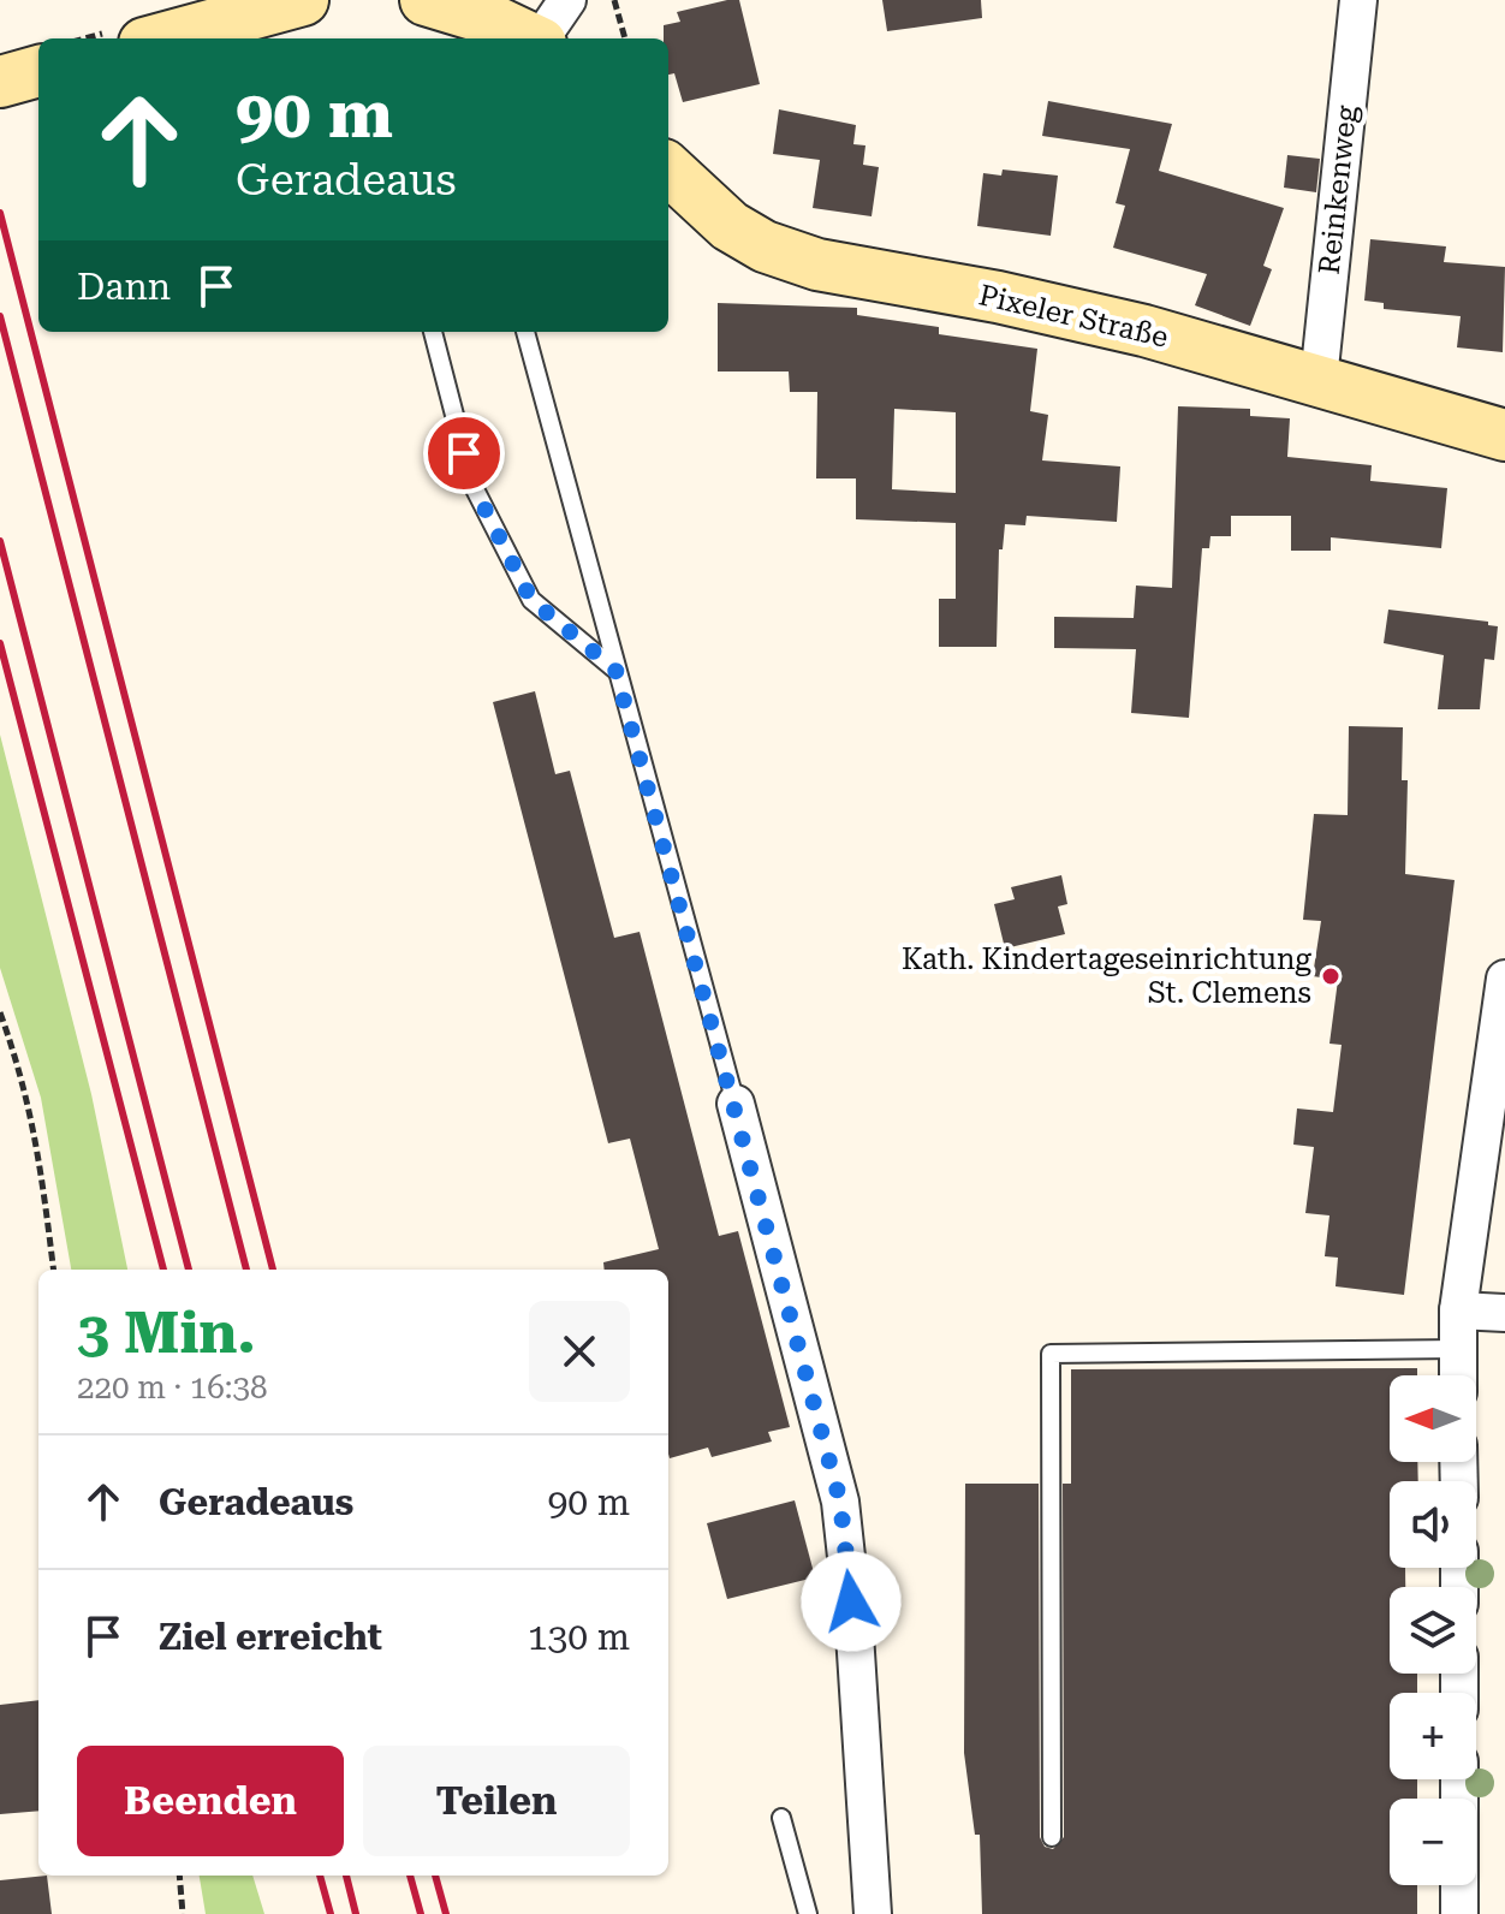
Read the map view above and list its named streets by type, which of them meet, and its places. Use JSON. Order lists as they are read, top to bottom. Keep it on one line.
{"streets":{"main road":["Pixeler Straße"],"street":["Reinkenweg"]},"crossings":[["Reinkenweg","Pixeler Straße"]],"places":["Kath. Kindertageseinrichtung St. Clemens"],"north":"left","page":{"turn":["90 m","Geradeaus"],"then":"Dann","heading":["3 Min.","220 m · 16:38"],"map_buttons":["+","−"],"list":[{"name":"Geradeaus","value":"90 m"},{"name":"Ziel erreicht","value":"130 m"}],"buttons":["Beenden","Teilen"]}}
